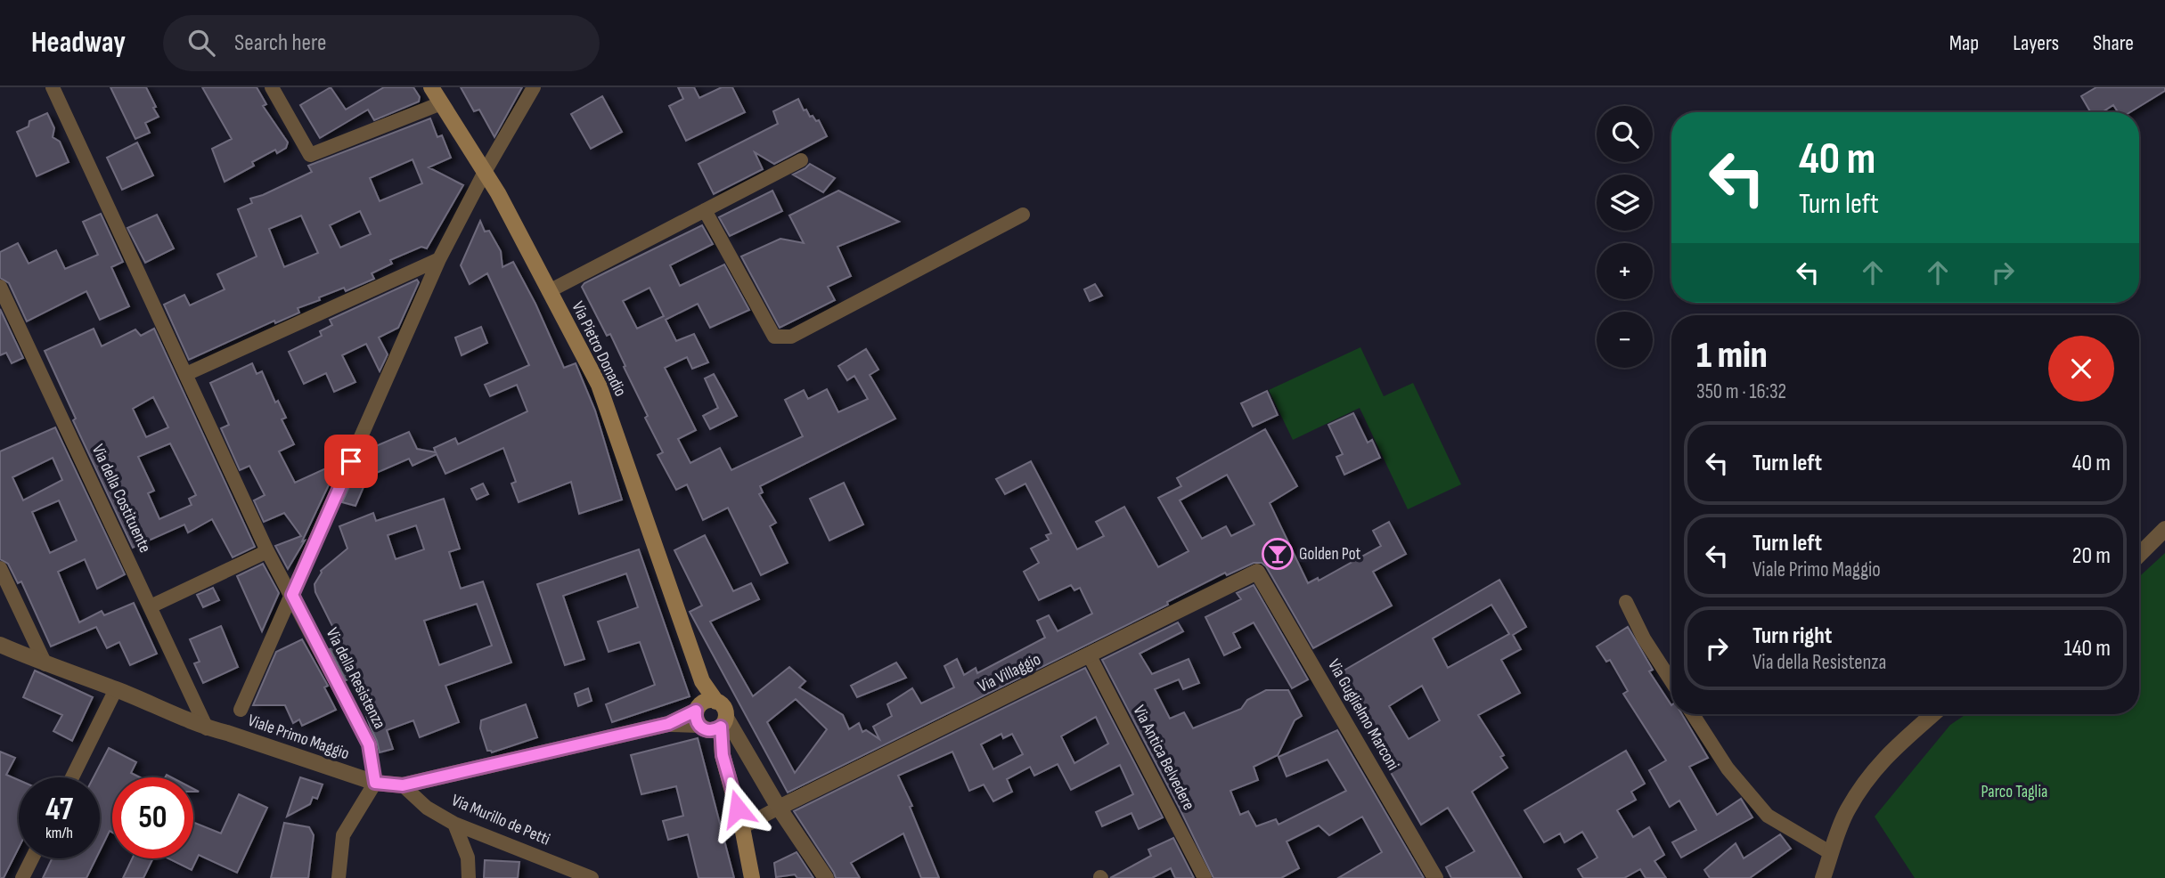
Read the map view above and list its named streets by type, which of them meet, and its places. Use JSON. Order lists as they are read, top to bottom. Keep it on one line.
{"streets":{"main road":["Via Pietro Donadio"],"street":["Via della Costituente","Via Villaggio","Via della Resistenza","Via Guglielmo Marconi","Viale Primo Maggio","Via Antica Belvedere","Via Murillo de Petti"]},"crossings":[["Via Pietro Donadio","Viale Primo Maggio"],["Via della Costituente","Viale Primo Maggio"],["Via Villaggio","Via Guglielmo Marconi"],["Via Villaggio","Via Antica Belvedere"],["Via della Resistenza","Viale Primo Maggio"],["Viale Primo Maggio","Via Murillo de Petti"]],"parks":["Parco Taglia"],"places":{"bar":["Golden Pot"]},"page":{"header":"Headway","search":"Search here","nav":["Map","Layers","Share"],"map_buttons":["+","−"],"turn":["40 m","Turn left"],"heading":["1 min","350 m · 16:32"],"list":[{"name":"Turn left","value":"40 m"},{"name":"Turn left","note":"Viale Primo Maggio","value":"20 m"},{"name":"Turn right","note":"Via della Resistenza","value":"140 m"}],"speed":"47 km/h","limit":"50"}}
